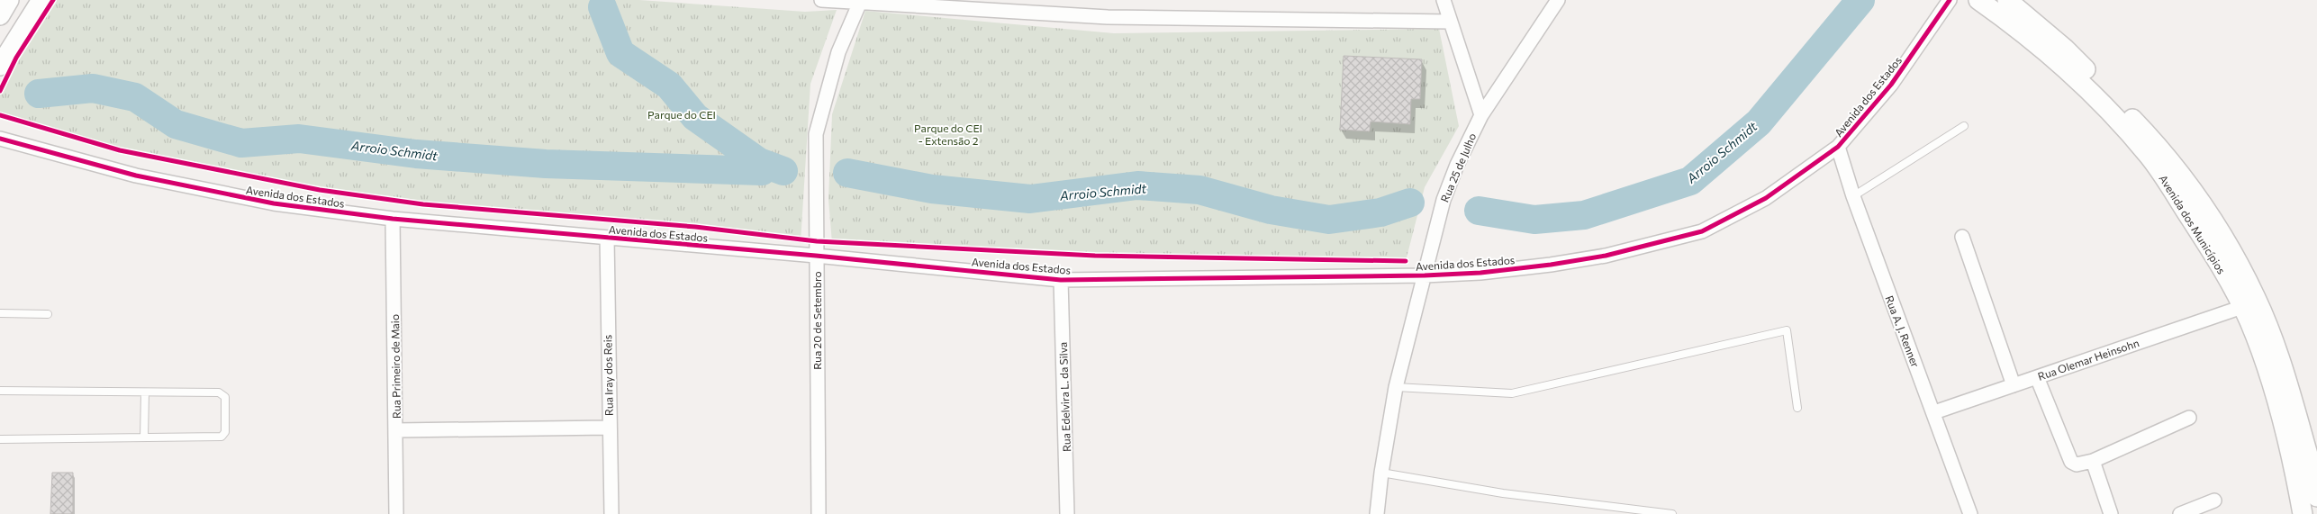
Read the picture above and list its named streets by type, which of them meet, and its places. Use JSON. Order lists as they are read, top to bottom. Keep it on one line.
{"streets":{"main road":["Avenida dos Municípios"],"street":["Avenida dos Estados","Rua 25 de Julho","Rua 20 de Setembro","Rua A. J. Renner","Rua Olemar Heinsohn","Rua Primeiro de Maio","Rua Iray dos Reis","Rua Edelvira L. da Silva"]},"crossings":[["Avenida dos Estados","Rua 25 de Julho"],["Avenida dos Estados","Rua 20 de Setembro"],["Avenida dos Estados","Rua A. J. Renner"],["Avenida dos Estados","Rua Primeiro de Maio"],["Avenida dos Estados","Rua Iray dos Reis"],["Avenida dos Estados","Rua Edelvira L. da Silva"],["Avenida dos Municípios","Rua Olemar Heinsohn"],["Rua A. J. Renner","Rua Olemar Heinsohn"]],"water":["Arroio Schmidt"],"parks":["Parque do CEI","Parque do CEI - Extensão 2"]}
